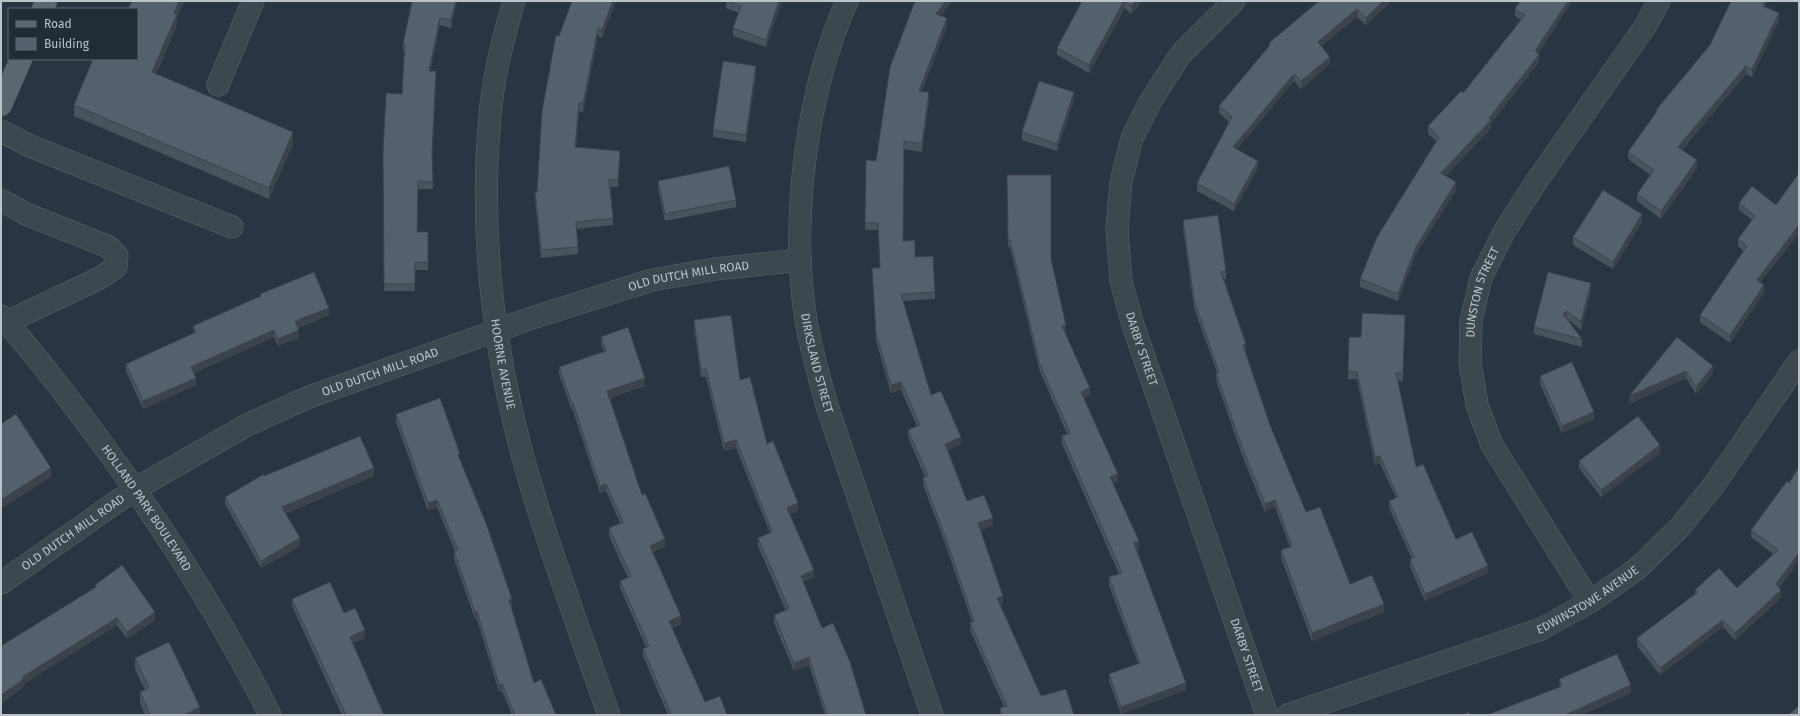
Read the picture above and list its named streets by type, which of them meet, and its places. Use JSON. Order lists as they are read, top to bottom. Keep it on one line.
{"streets":{"street":["OLD DUTCH MILL ROAD","DUNSTON STREET","DARBY STREET","DIRKSLAND STREET","HOORNE AVENUE","HOLLAND PARK BOULEVARD","EDWINSTOWE AVENUE"]},"crossings":[["OLD DUTCH MILL ROAD","DIRKSLAND STREET"],["OLD DUTCH MILL ROAD","HOORNE AVENUE"],["OLD DUTCH MILL ROAD","HOLLAND PARK BOULEVARD"],["DUNSTON STREET","EDWINSTOWE AVENUE"]],"legend":["Road","Building"]}
